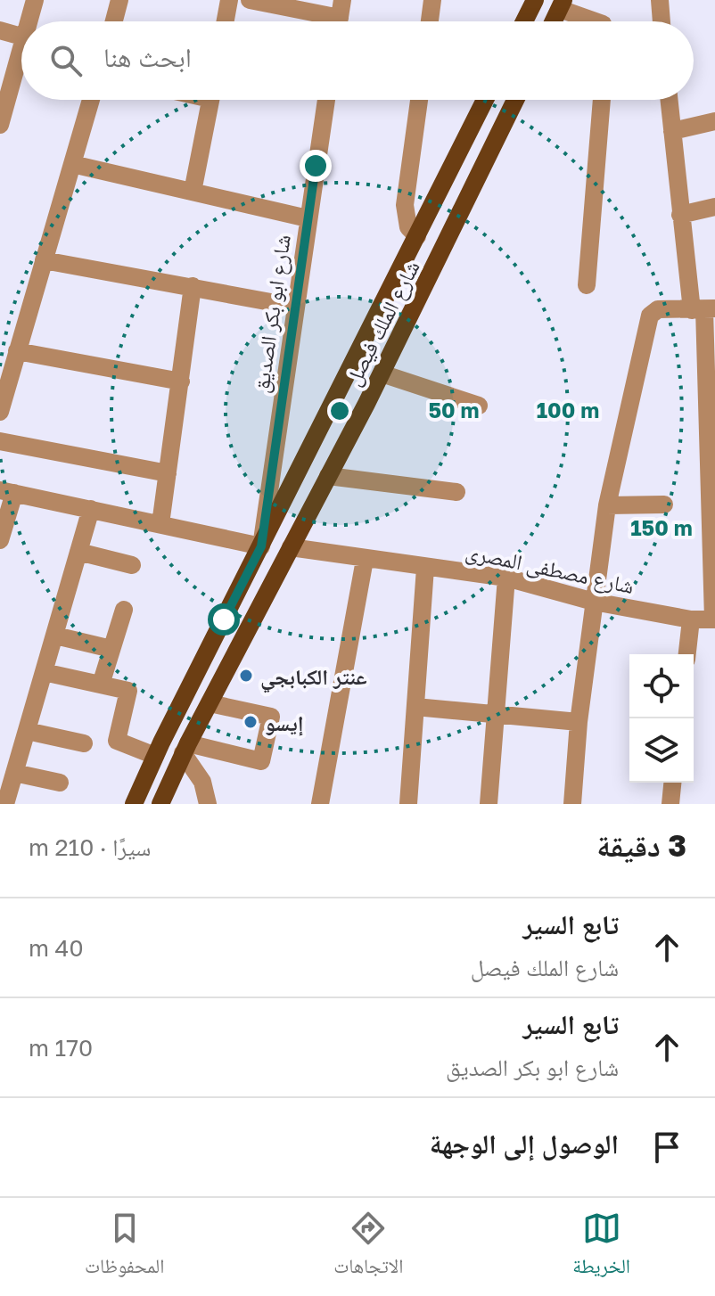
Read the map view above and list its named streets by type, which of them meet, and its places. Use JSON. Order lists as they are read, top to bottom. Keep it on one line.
{"streets":{"main road":["شارع الملك فيصل"],"street":["شارع ابو بكر الصديق","شارع مصطفى المصرى"]},"crossings":[["شارع ابو بكر الصديق","شارع الملك فيصل"],["شارع الملك فيصل","شارع مصطفى المصرى"]],"places":["عنتر الكبابجي","إيسو"],"page":{"search":"ابحث هنا","heading":["3 دقيقة","سيرًا · 210 m"],"list":[["تابع السير","شارع الملك فيصل","40 m"],["تابع السير","شارع ابو بكر الصديق","170 m"],"الوصول إلى الوجهة"],"nav":["الخريطة","الاتجاهات","المحفوظات"]},"rings":["50 m","100 m","150 m"]}
